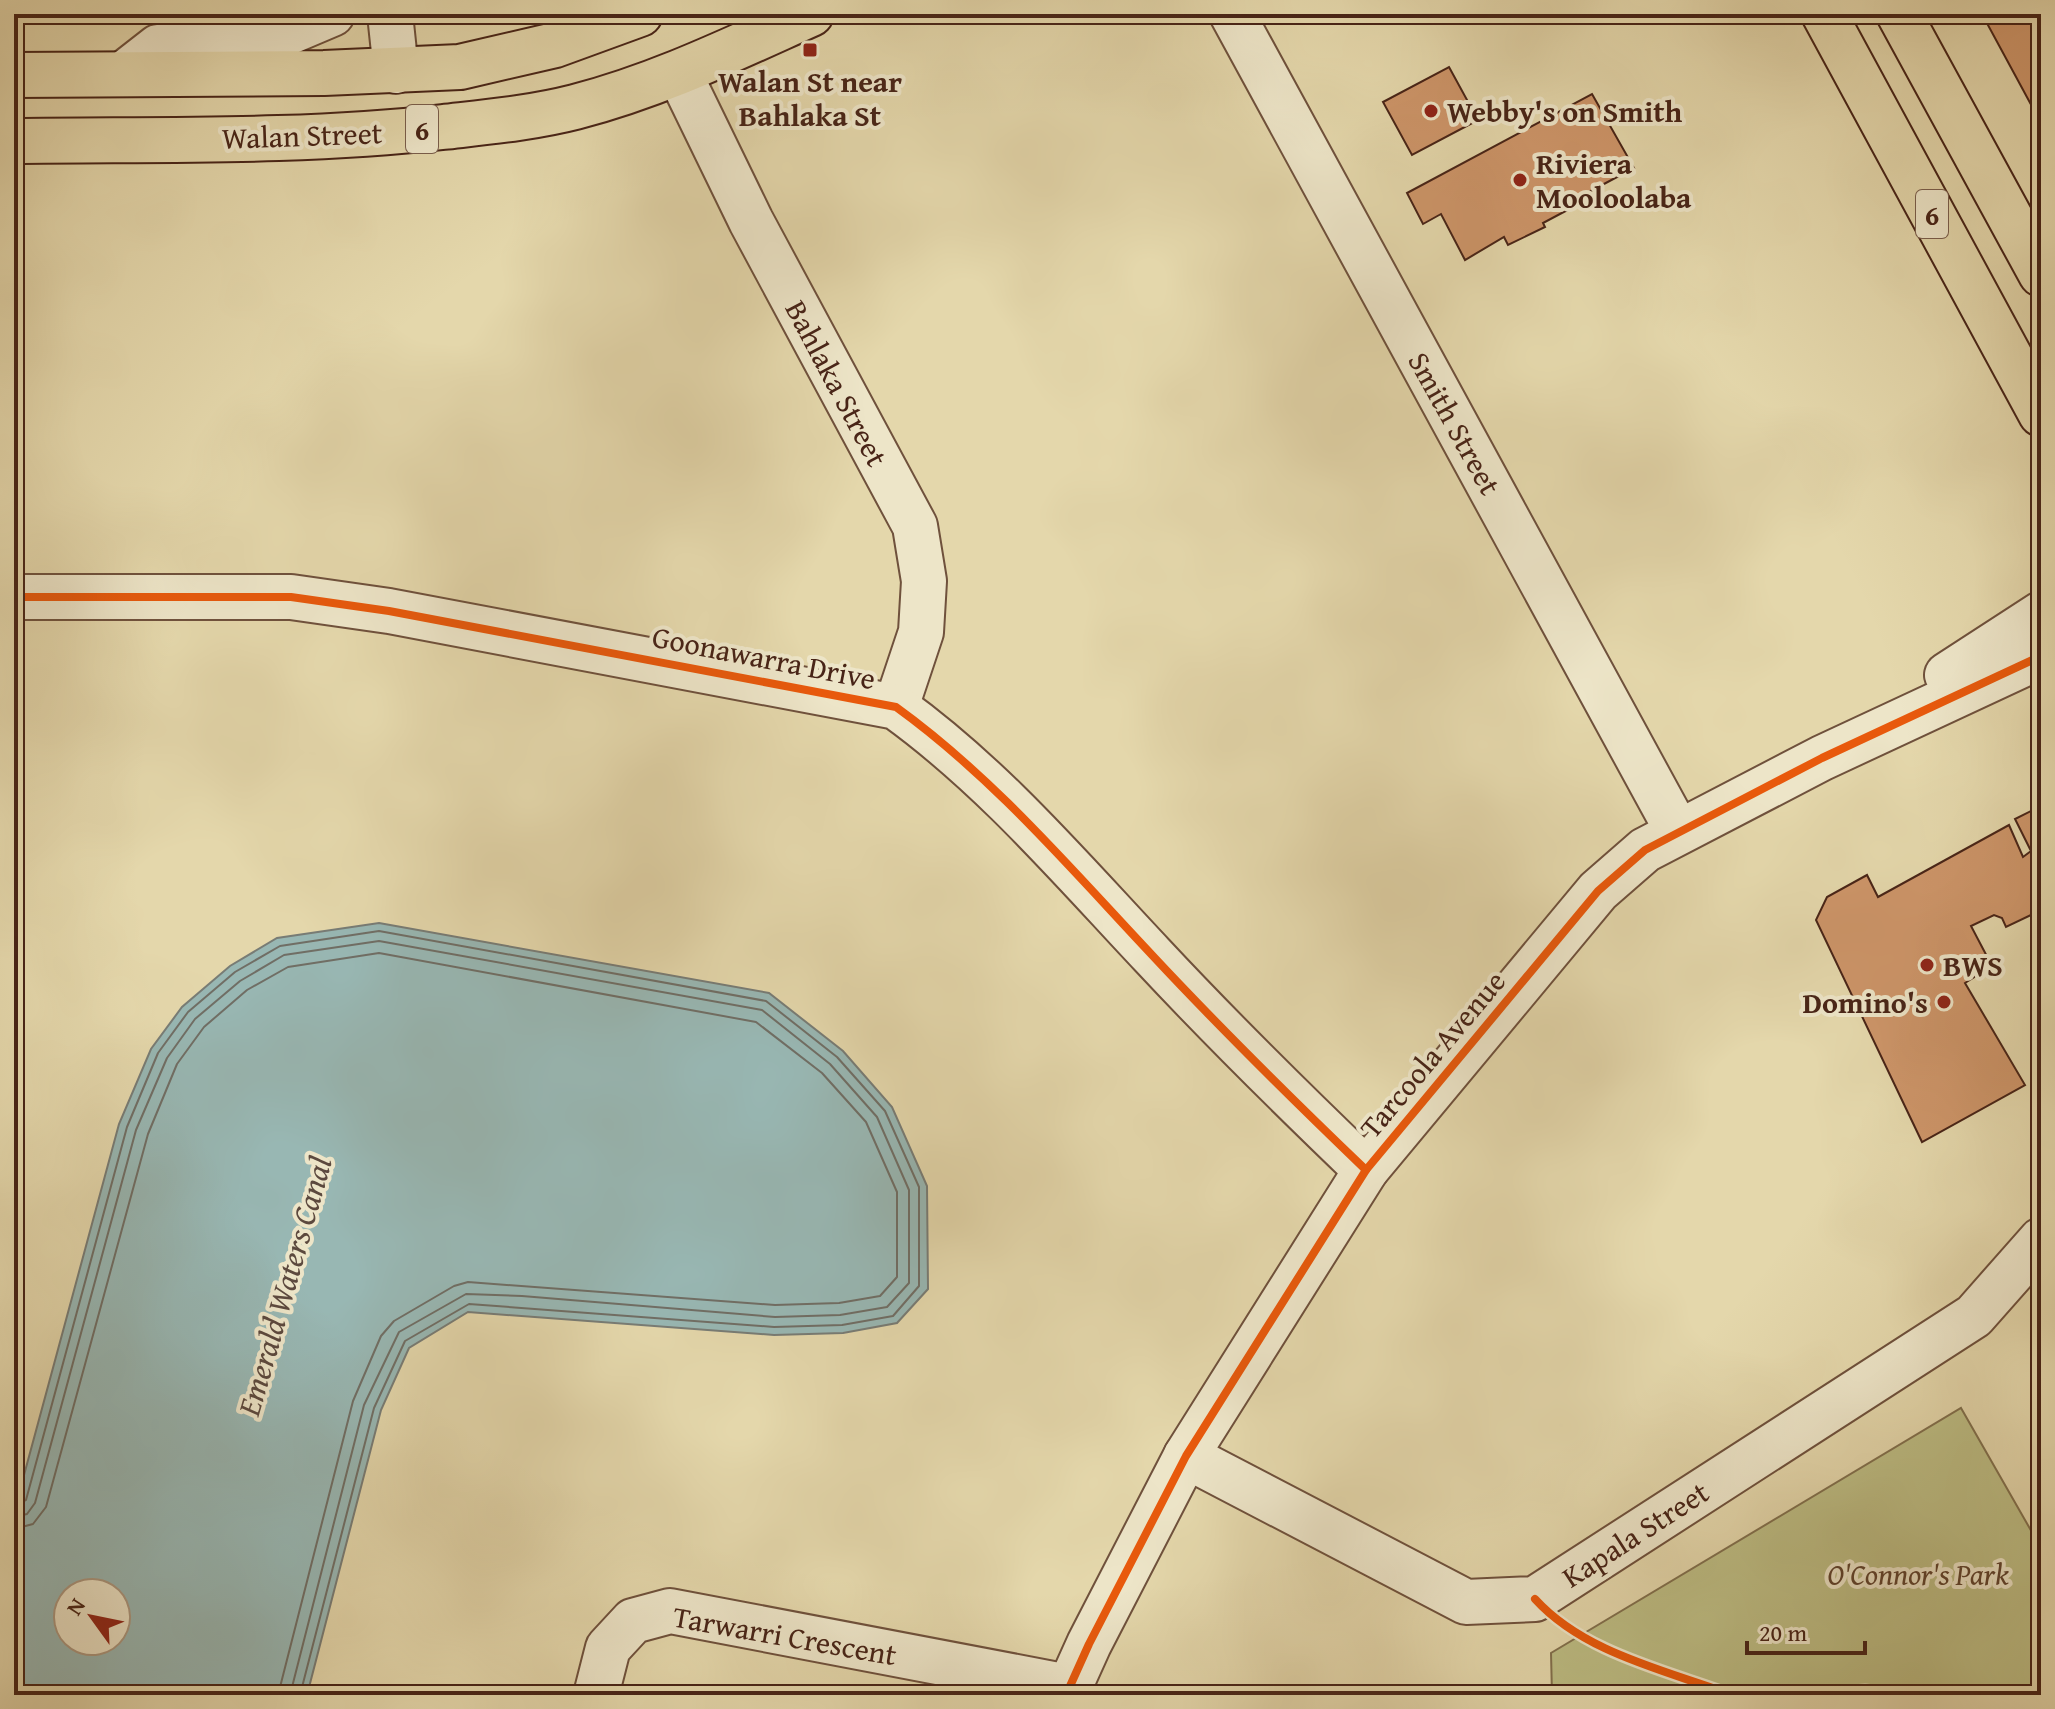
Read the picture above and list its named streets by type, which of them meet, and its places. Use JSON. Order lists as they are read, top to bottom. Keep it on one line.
{"streets":{"main road":["6","Walan Street"],"street":["Bahlaka Street","Smith Street","Goonawarra Drive","Tarcoola Avenue","Kapala Street","Tarwarri Crescent"]},"crossings":[["Walan Street","Bahlaka Street"],["Bahlaka Street","Goonawarra Drive"],["Smith Street","Tarcoola Avenue"],["Goonawarra Drive","Tarcoola Avenue"],["Tarcoola Avenue","Kapala Street"],["Tarcoola Avenue","Tarwarri Crescent"]],"water":["Emerald Waters Canal"],"parks":["O'Connor's Park"],"places":{"transit":["Walan St near Bahlaka St"],"other":["Webby's on Smith","Riviera Mooloolaba","BWS","Domino's"]},"scale_bar":"20 m","north":"top left"}
